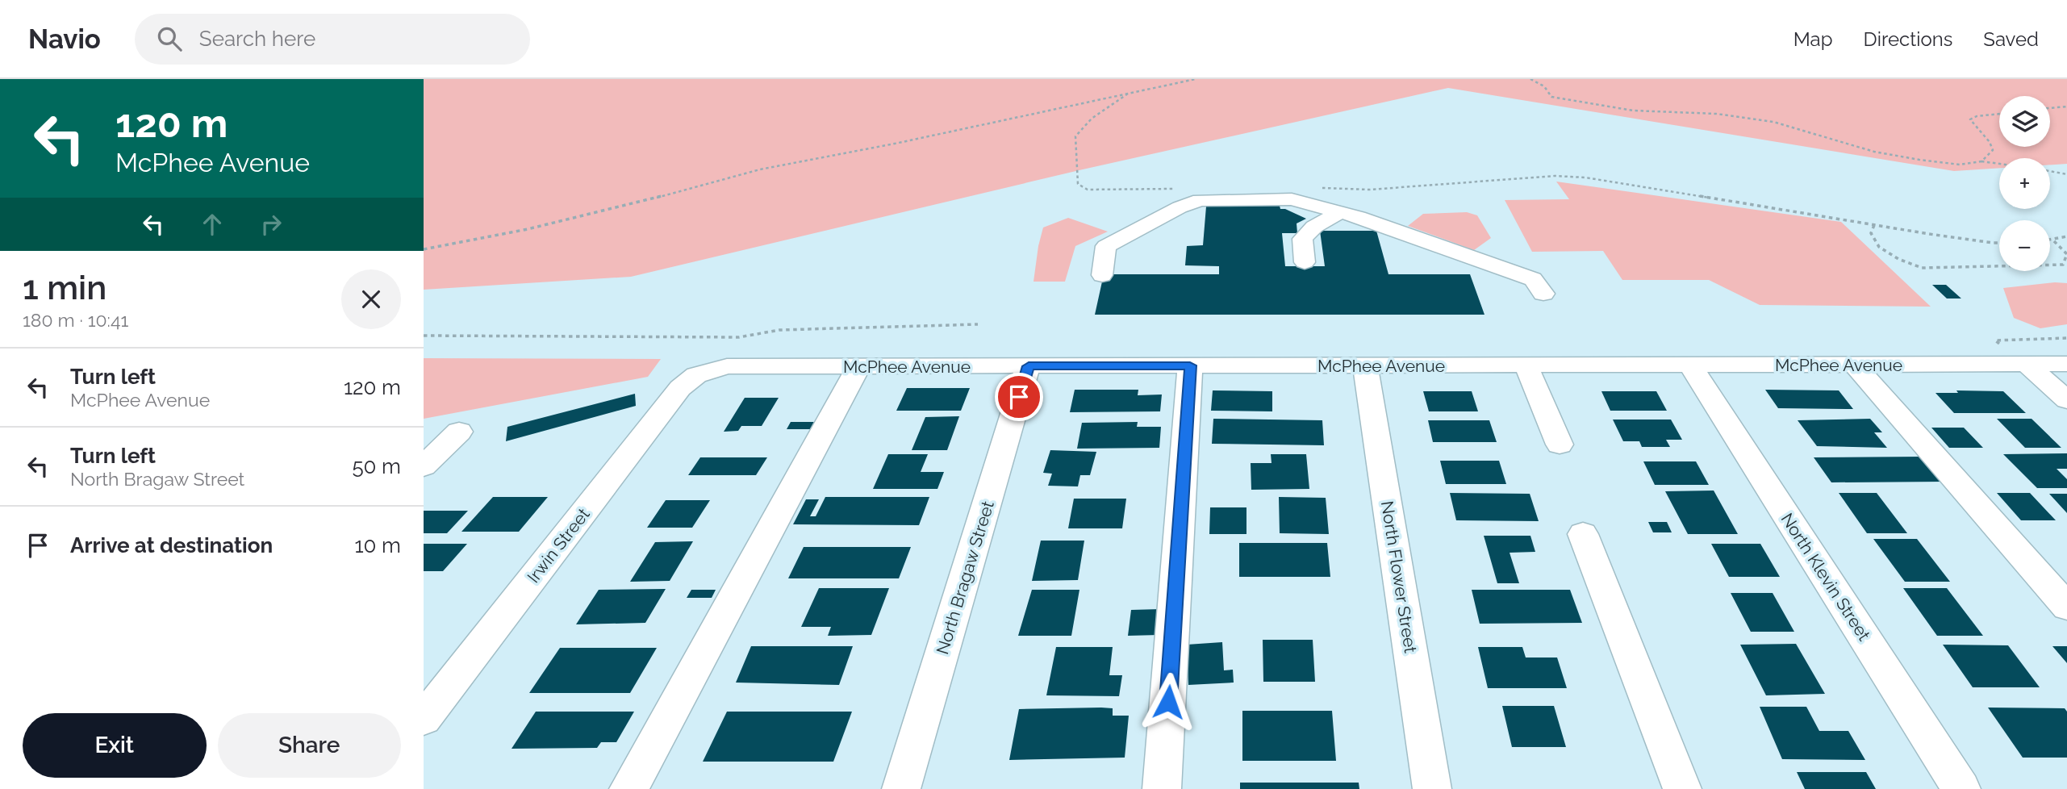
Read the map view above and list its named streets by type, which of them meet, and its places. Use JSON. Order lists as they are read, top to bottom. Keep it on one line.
{"streets":{"street":["McPhee Avenue","Irwin Street","North Flower Street","North Klevin Street","North Bragaw Street"]},"crossings":[["McPhee Avenue","Irwin Street"],["McPhee Avenue","North Flower Street"],["McPhee Avenue","North Klevin Street"],["McPhee Avenue","North Bragaw Street"]],"page":{"header":"Navio","search":"Search here","nav":["Map","Directions","Saved"],"turn":["120 m","McPhee Avenue"],"map_buttons":["+","−"],"heading":["1 min","180 m · 10:41"],"list":[{"name":"Turn left","note":"McPhee Avenue","value":"120 m"},{"name":"Turn left","note":"North Bragaw Street","value":"50 m"},{"name":"Arrive at destination","value":"10 m"}],"buttons":["Exit","Share"]}}
